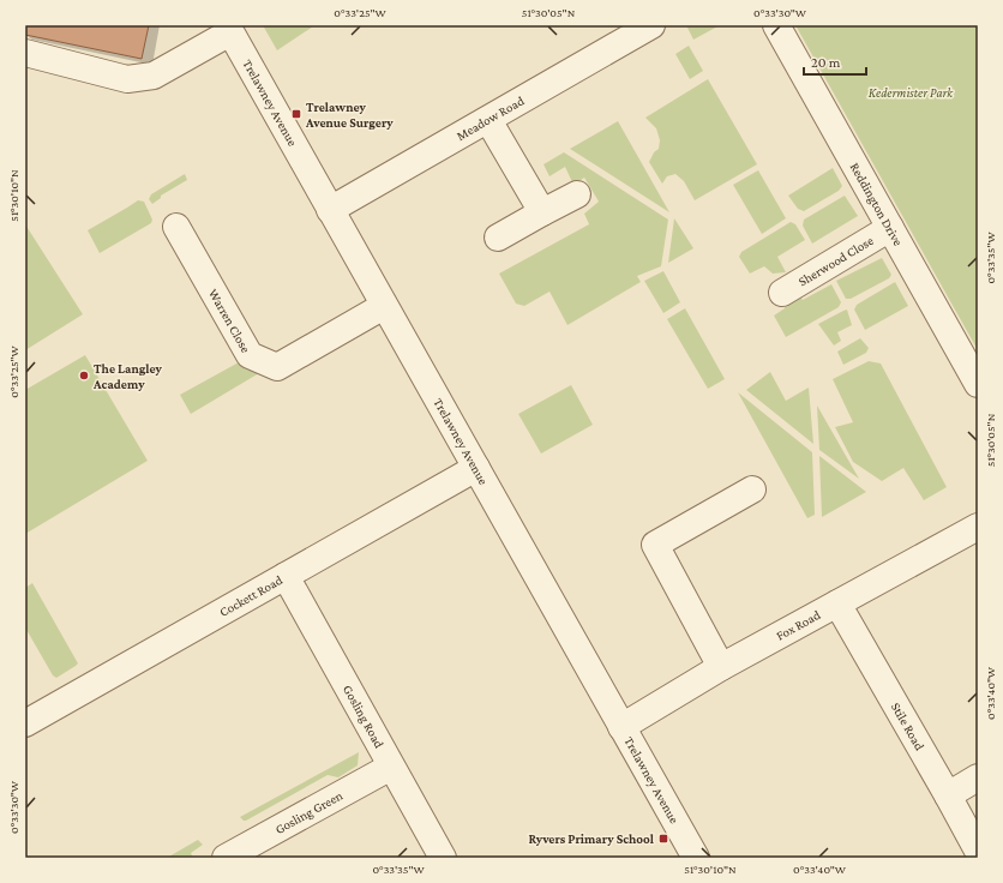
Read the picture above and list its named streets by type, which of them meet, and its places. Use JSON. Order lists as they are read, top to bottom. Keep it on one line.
{"streets":{"street":["Trelawney Avenue","Meadow Road","Reddington Drive","Sherwood Close","Warren Close","Cockett Road","Fox Road","Gosling Road","Stile Road","Gosling Green"]},"crossings":[["Trelawney Avenue","Meadow Road"],["Trelawney Avenue","Warren Close"],["Trelawney Avenue","Cockett Road"],["Trelawney Avenue","Fox Road"],["Reddington Drive","Sherwood Close"],["Cockett Road","Gosling Road"],["Fox Road","Stile Road"],["Gosling Road","Gosling Green"]],"parks":["Kedermister Park"],"places":{"transit":["Trelawney Avenue Surgery","Ryvers Primary School"],"other":["The Langley Academy"]},"scale_bar":"20 m","coordinates":["0°33'25\"W","51°30'05\"N","0°33'30\"W","51°30'10\"N","0°33'35\"W","0°33'40\"W"]}
